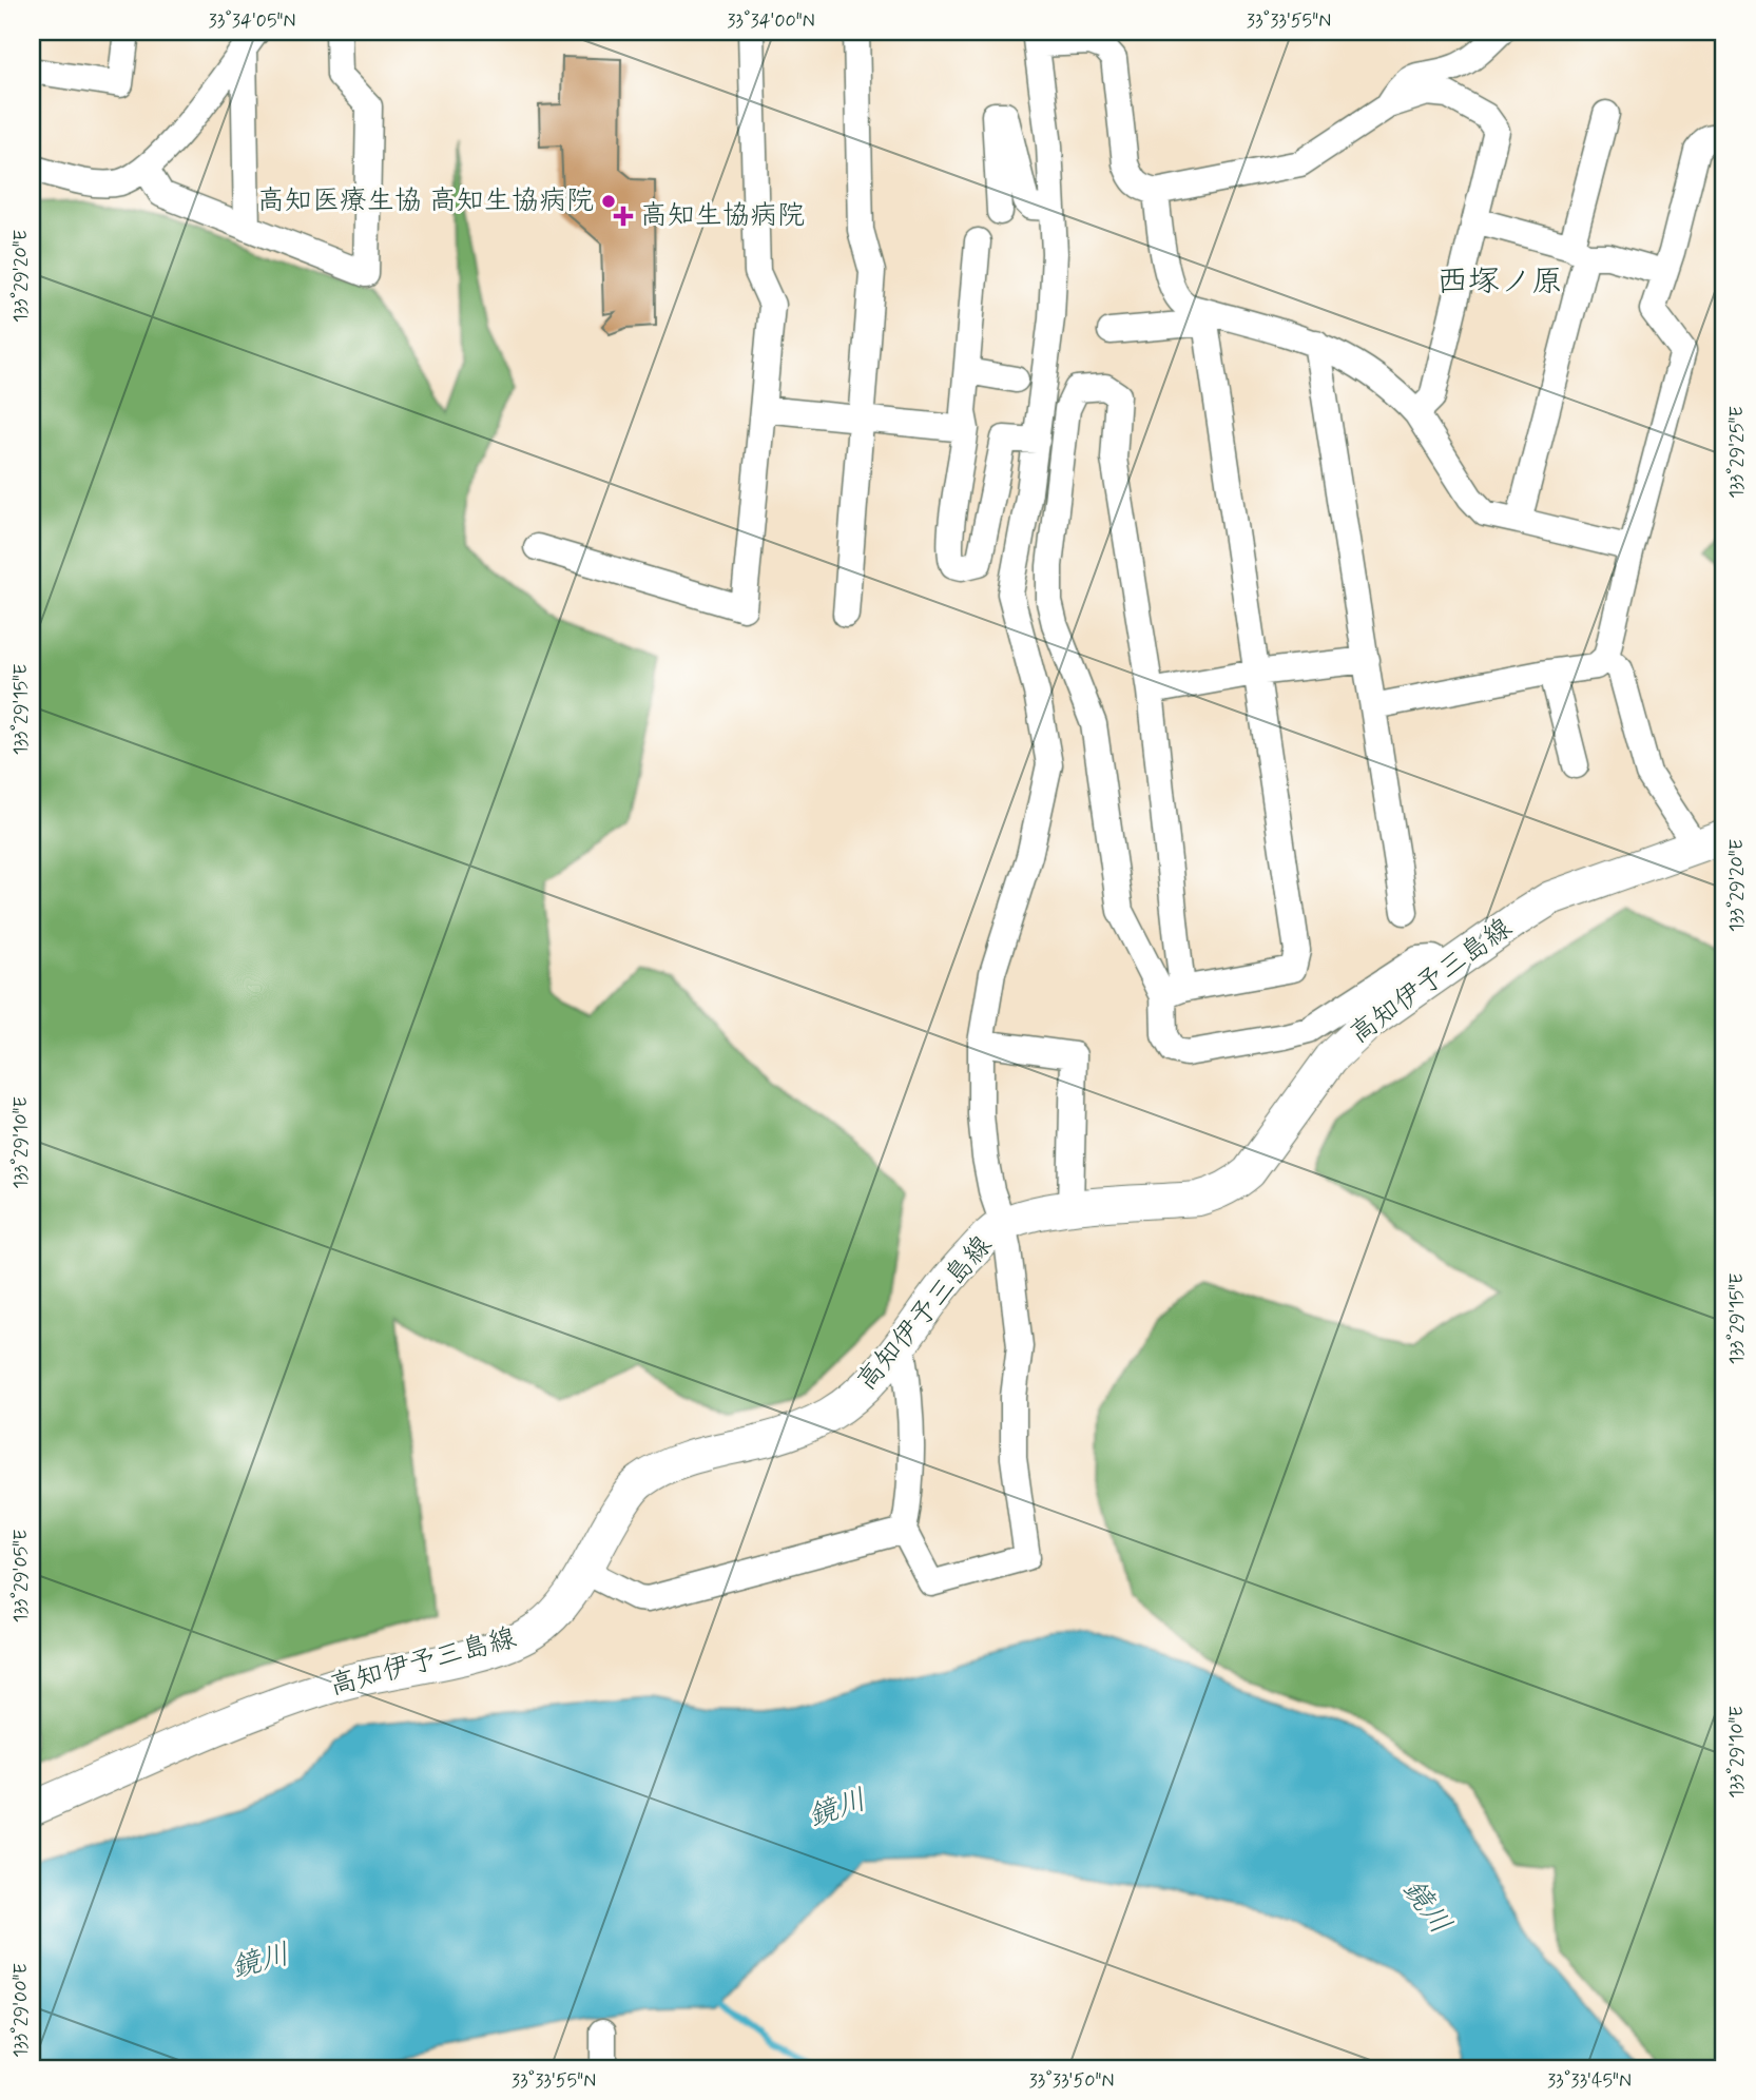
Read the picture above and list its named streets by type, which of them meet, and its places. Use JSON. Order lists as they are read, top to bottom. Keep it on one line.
{"streets":{"main road":["高知伊予三島線"]},"districts":["西塚ノ原"],"water":["鏡川"],"places":{"other":["高知医療生協 高知生協病院"],"health":["高知生協病院"]},"coordinates":["33°34'05\"N","33°34'00\"N","33°33'55\"N","133°29'20\"E","133°29'25\"E","133°29'15\"E","133°29'10\"E","133°29'05\"E","133°29'00\"E","33°33'50\"N","33°33'45\"N"]}
